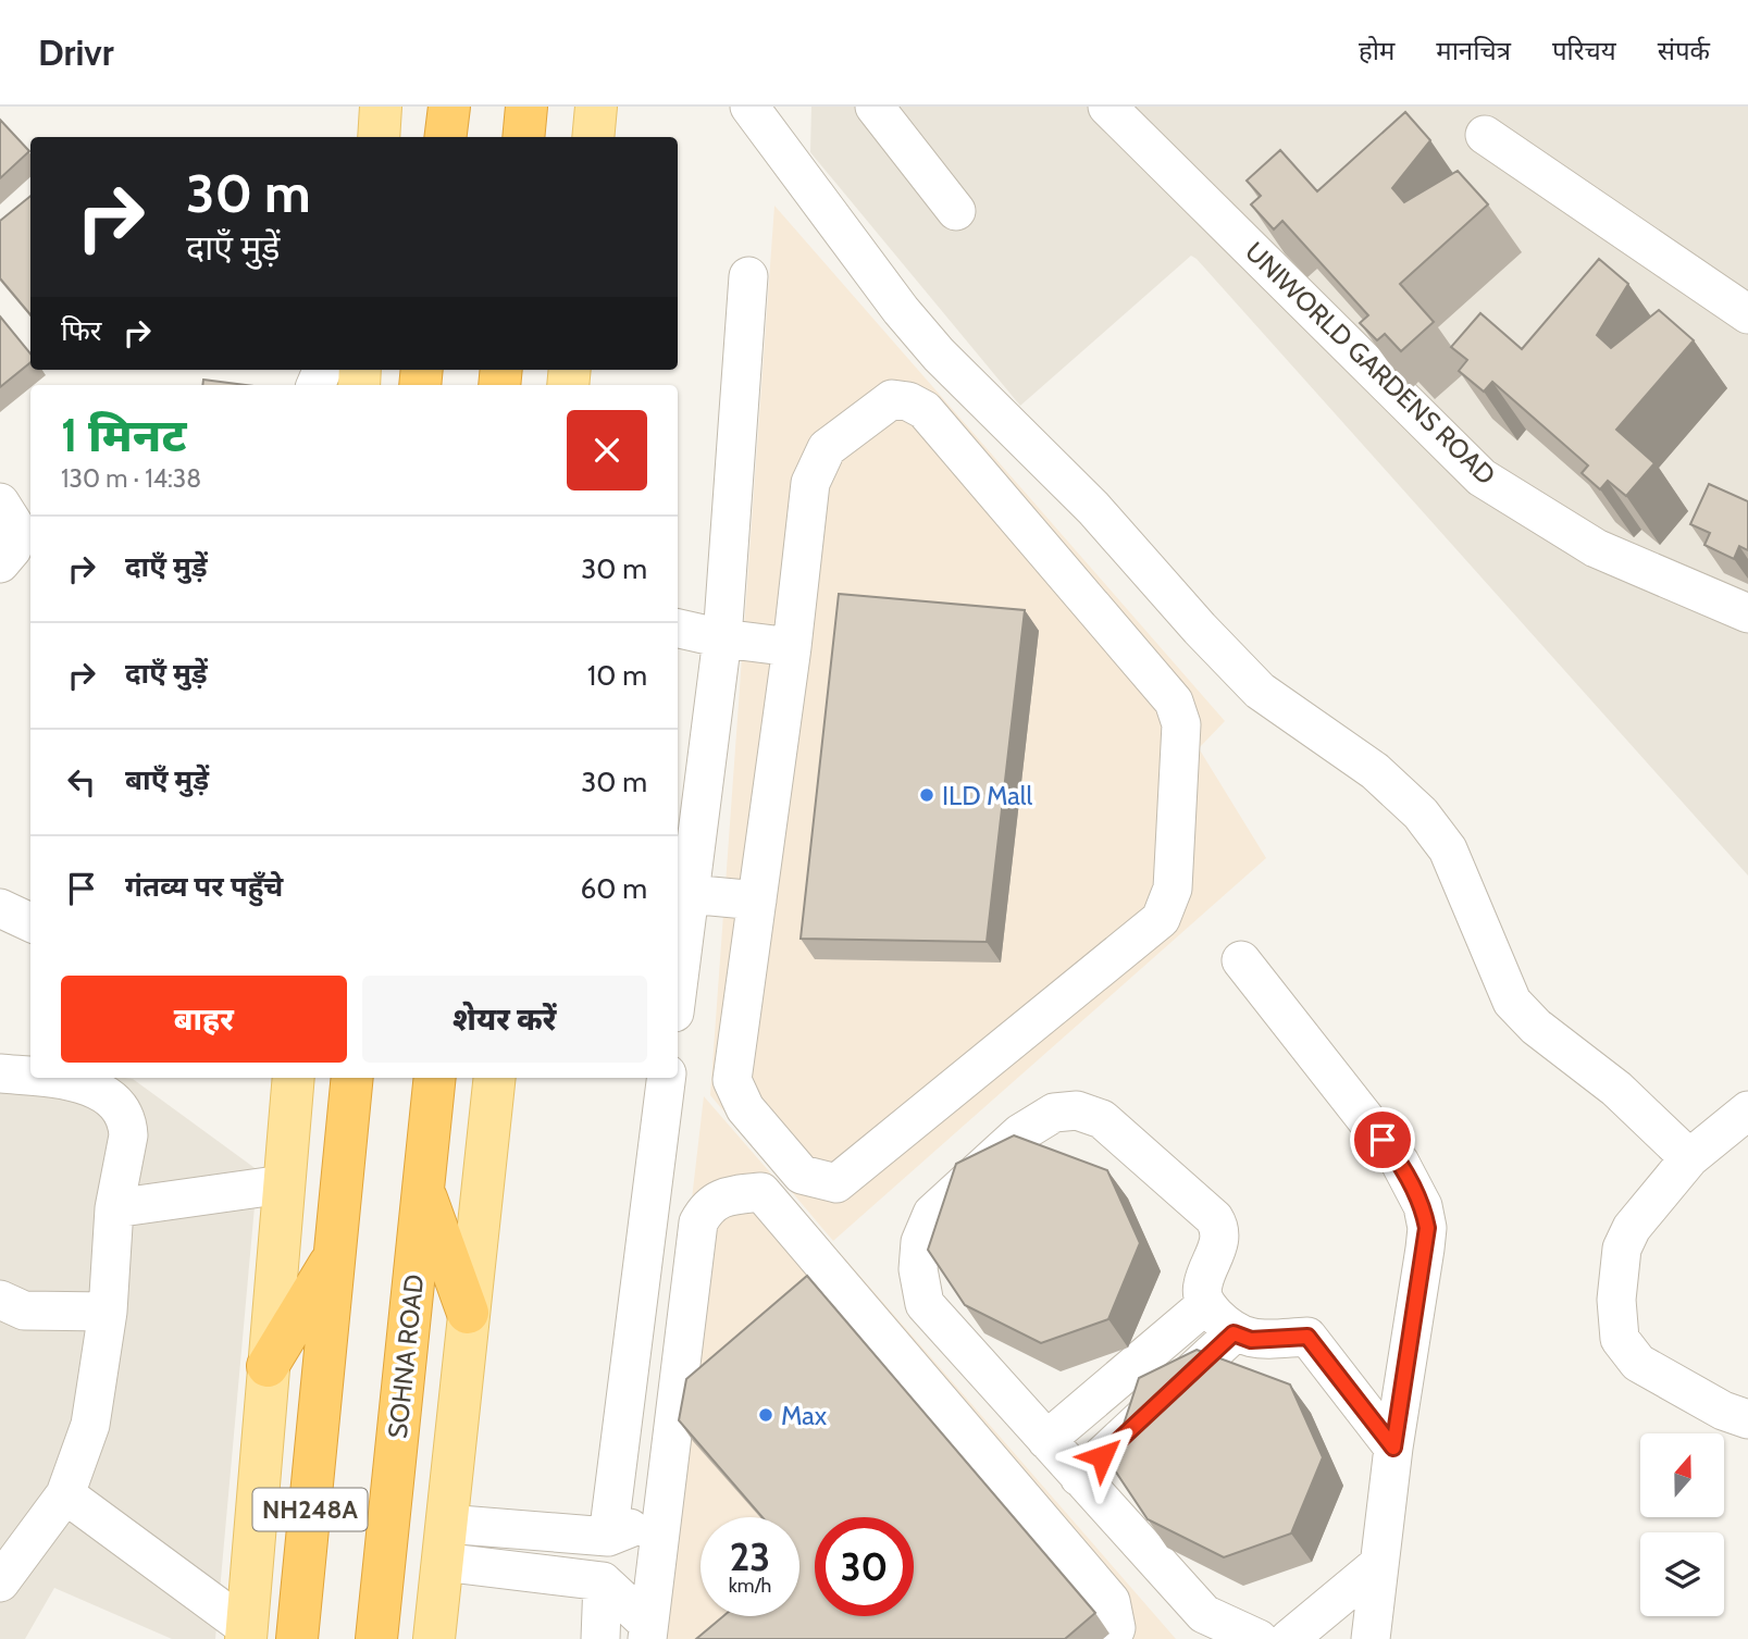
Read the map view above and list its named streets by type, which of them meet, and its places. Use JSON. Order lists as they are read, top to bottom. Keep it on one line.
{"streets":{"highway":["SOHNA ROAD","NH248A"],"street":["UNIWORLD GARDENS ROAD"]},"places":["ILD Mall","Max"],"north":"top","page":{"header":"Drivr","nav":["होम","मानचित्र","परिचय","संपर्क"],"turn":["30 m","दाएँ मुड़ें"],"then":"फिर","heading":["1 मिनट","130 m · 14:38"],"list":[{"name":"दाएँ मुड़ें","value":"30 m"},{"name":"दाएँ मुड़ें","value":"10 m"},{"name":"बाएँ मुड़ें","value":"30 m"},{"name":"गंतव्य पर पहुँचे","value":"60 m"}],"buttons":["बाहर","शेयर करें"],"speed":"23 km/h","limit":"30"}}
